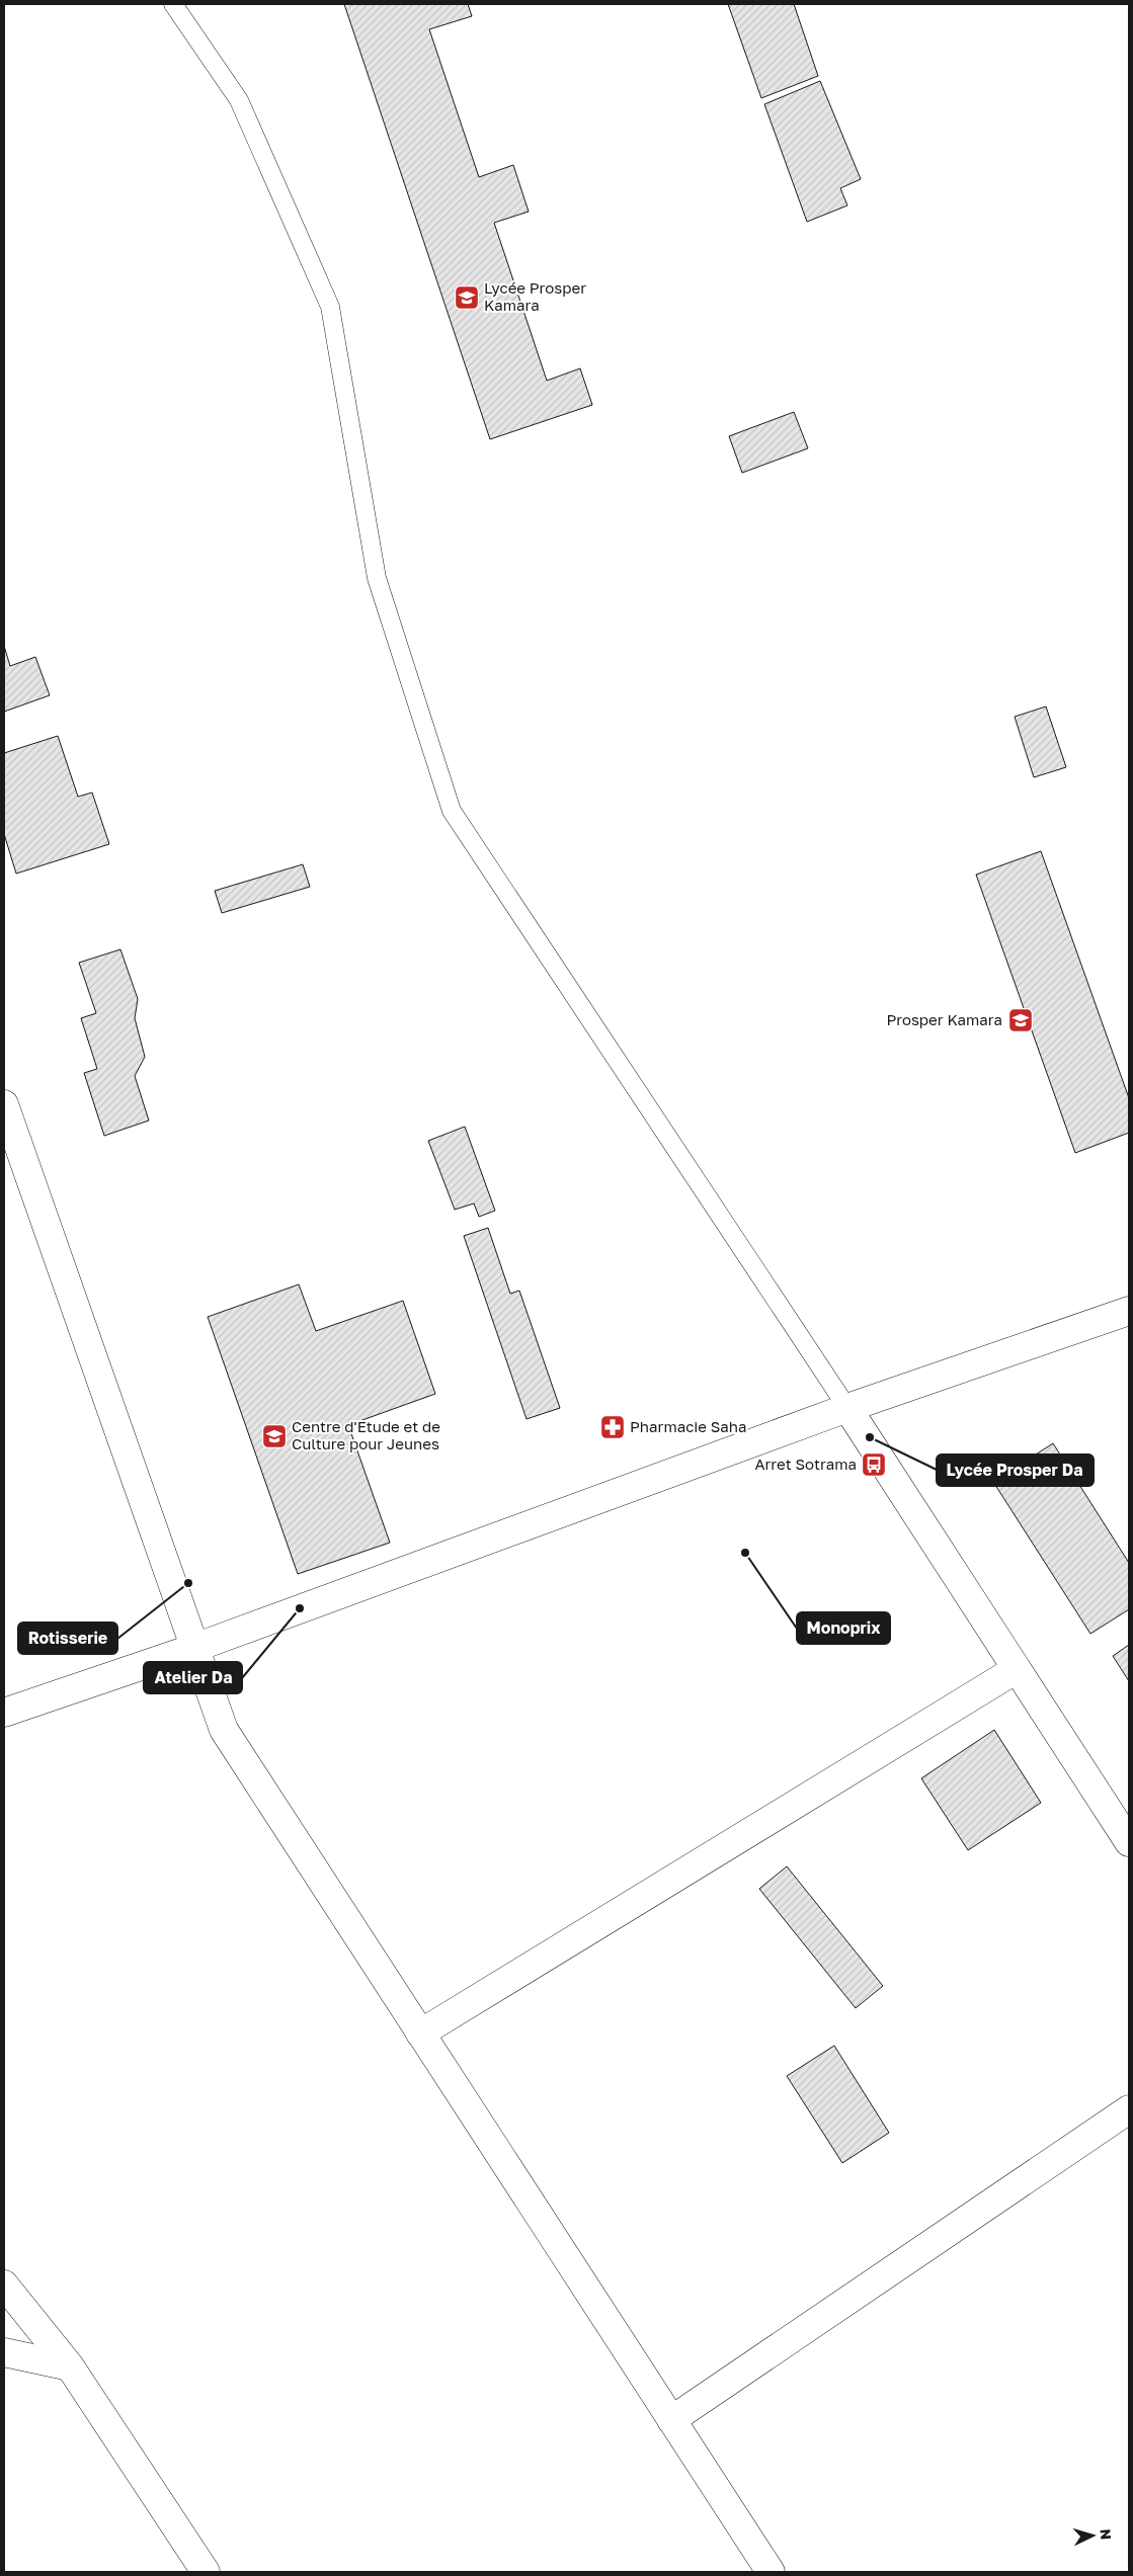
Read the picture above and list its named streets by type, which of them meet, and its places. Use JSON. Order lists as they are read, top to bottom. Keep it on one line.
{"places":{"school or university":["Lycée Prosper Kamara","Prosper Kamara","Centre d'Etude et de Culture pour Jeunes"],"pharmacy":["Pharmacie Saha"],"other":["Lycée Prosper Da","Monoprix","Rotisserie","Atelier Da"],"bus stop":["Arret Sotrama"]},"north":"right"}
